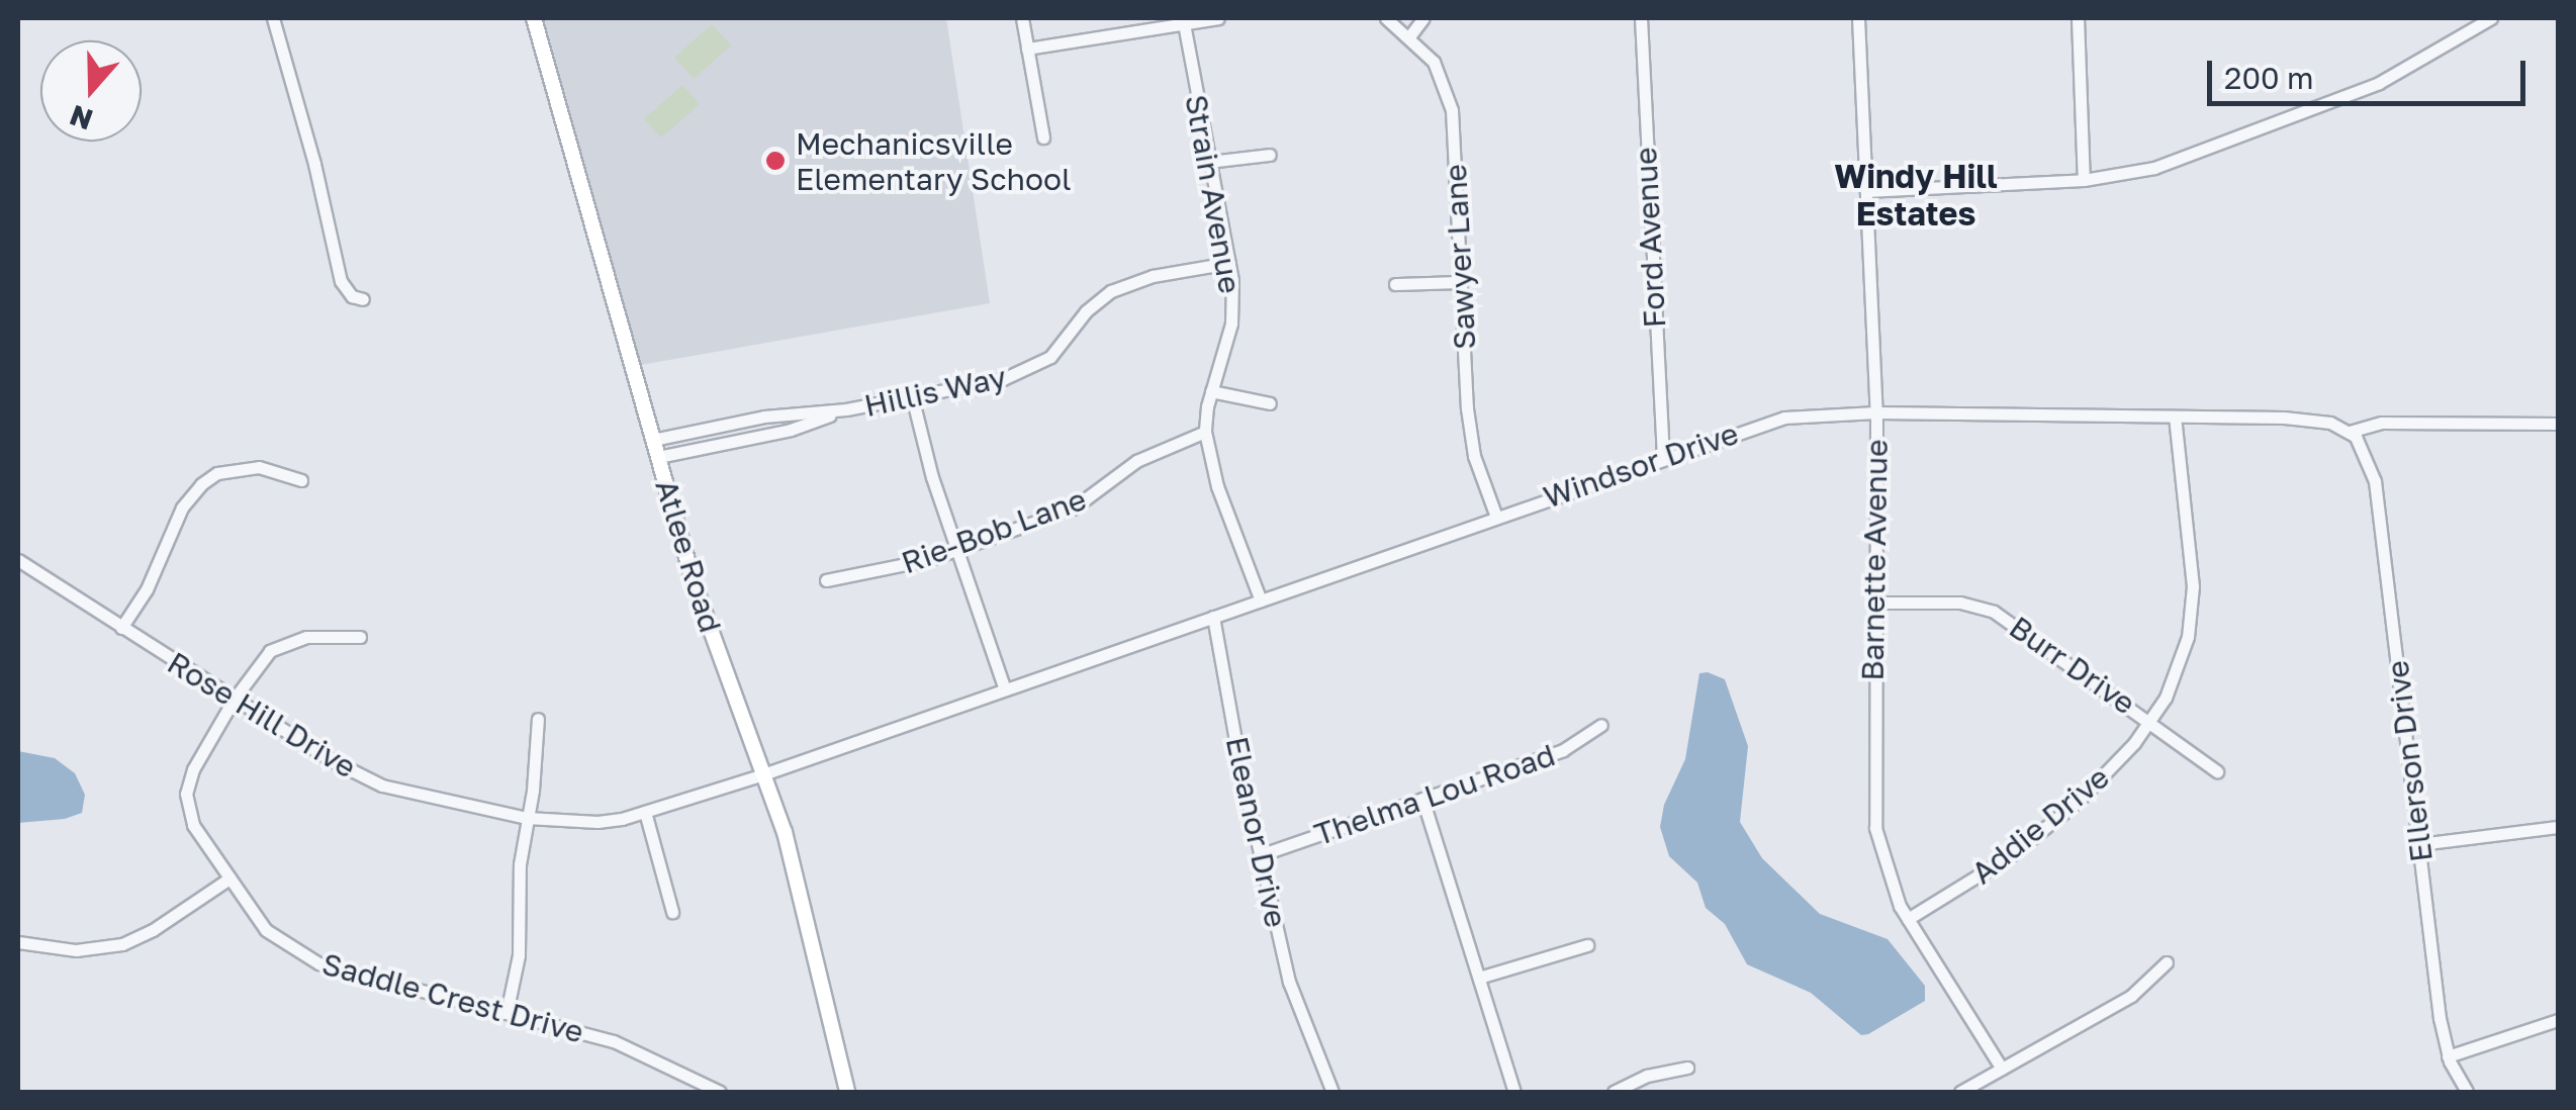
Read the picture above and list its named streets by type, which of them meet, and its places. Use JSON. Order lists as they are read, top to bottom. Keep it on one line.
{"streets":{"main road":["Atlee Road"],"street":["Strain Avenue","Ford Avenue","Sawyer Lane","Hillis Way","Windsor Drive","Rie-Bob Lane","Barnette Avenue","Burr Drive","Rose Hill Drive","Ellerson Drive","Thelma Lou Road","Addie Drive","Eleanor Drive","Saddle Crest Drive"]},"crossings":[["Strain Avenue","Hillis Way"],["Strain Avenue","Windsor Drive"],["Strain Avenue","Rie-Bob Lane"],["Ford Avenue","Windsor Drive"],["Sawyer Lane","Windsor Drive"],["Hillis Way","Atlee Road"],["Windsor Drive","Atlee Road"],["Windsor Drive","Barnette Avenue"],["Windsor Drive","Rose Hill Drive"],["Windsor Drive","Ellerson Drive"],["Windsor Drive","Addie Drive"],["Windsor Drive","Eleanor Drive"],["Atlee Road","Rose Hill Drive"],["Barnette Avenue","Burr Drive"],["Barnette Avenue","Addie Drive"],["Burr Drive","Addie Drive"],["Rose Hill Drive","Saddle Crest Drive"],["Thelma Lou Road","Eleanor Drive"]],"districts":["Windy Hill Estates"],"places":["Mechanicsville Elementary School"],"scale_bar":"200 m","north":"bottom"}
